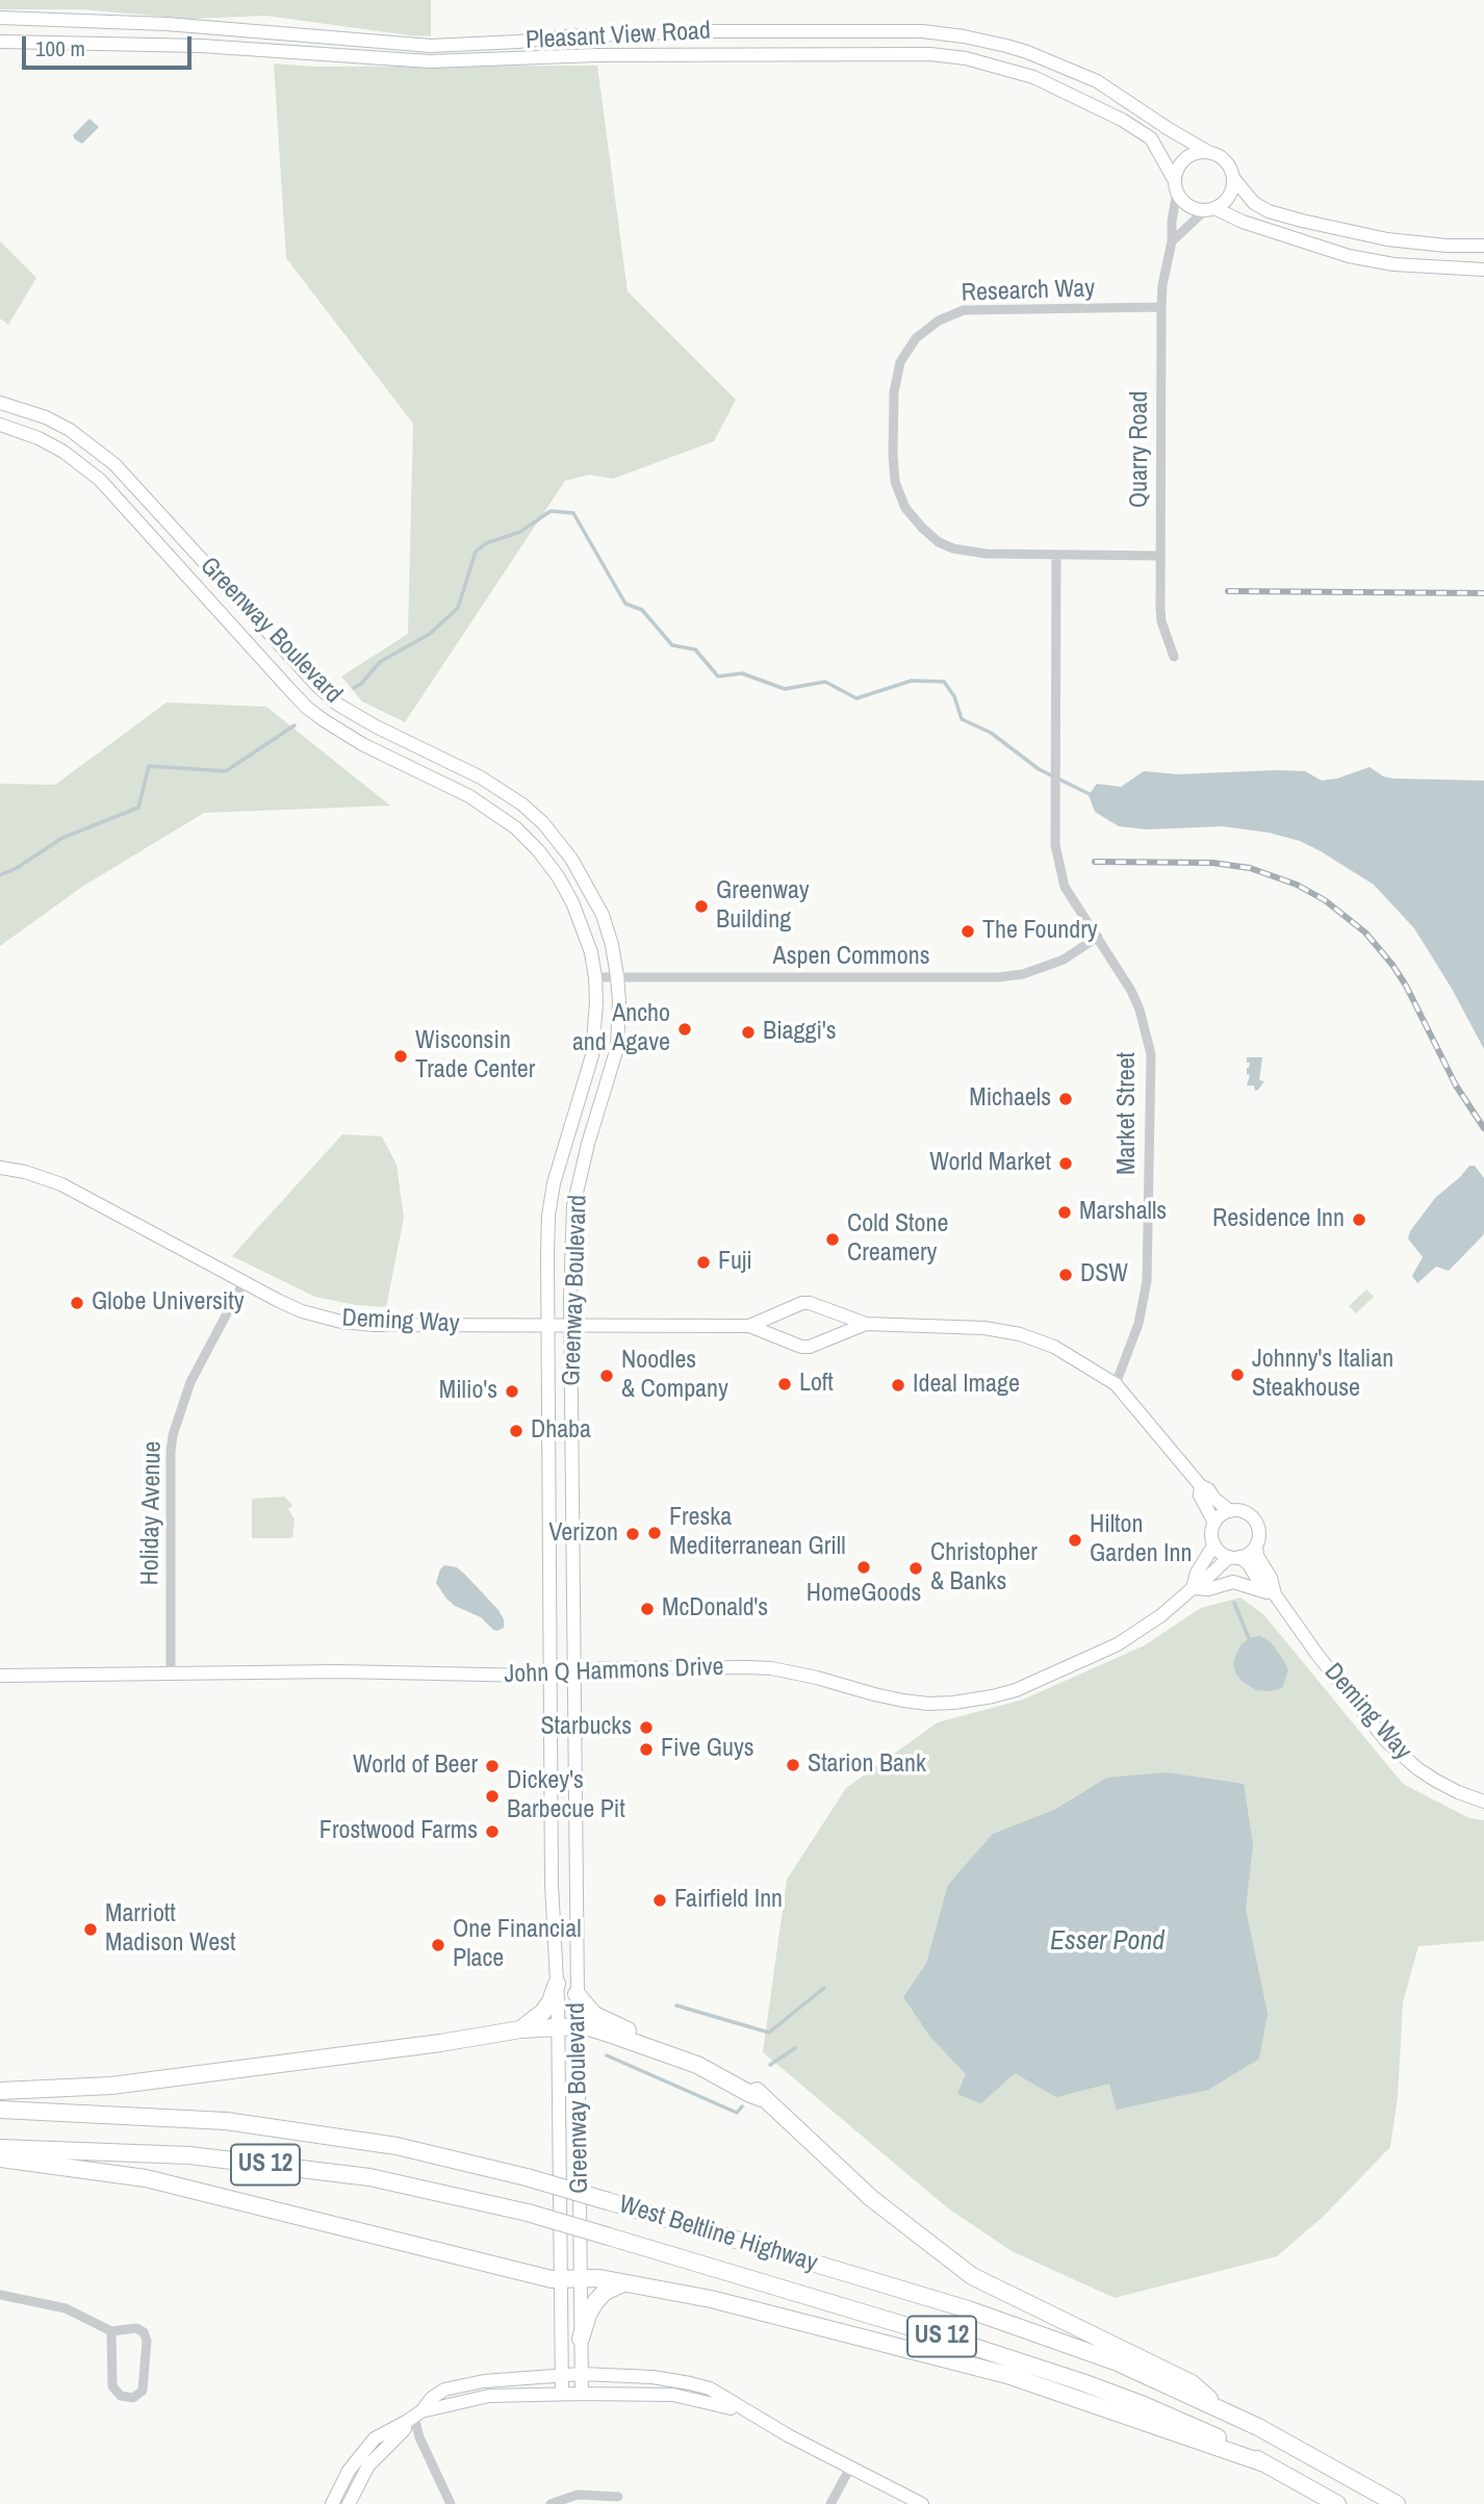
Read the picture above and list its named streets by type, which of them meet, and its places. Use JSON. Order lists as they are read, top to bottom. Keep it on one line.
{"streets":{"highway":["US 12","West Beltline Highway"],"street":["Pleasant View Road","Research Way","Quarry Road","Greenway Boulevard","Aspen Commons","Market Street","Deming Way","Holiday Avenue","John Q Hammons Drive"]},"crossings":[["Pleasant View Road","Quarry Road"],["Research Way","Quarry Road"],["Research Way","Market Street"],["Greenway Boulevard","Aspen Commons"],["Greenway Boulevard","Deming Way"],["Greenway Boulevard","John Q Hammons Drive"],["Aspen Commons","Market Street"],["Market Street","Deming Way"],["Deming Way","Holiday Avenue"],["Deming Way","John Q Hammons Drive"],["Holiday Avenue","John Q Hammons Drive"]],"water":["Esser Pond"],"places":["Greenway Building","The Foundry","Ancho and Agave","Biaggi's","Wisconsin Trade Center","Michaels","World Market","Marshalls","Residence Inn","Cold Stone Creamery","Fuji","DSW","Globe University","Johnny's Italian Steakhouse","Noodles & Company","Loft","Ideal Image","Milio's","Dhaba","Freska Mediterranean Grill","Verizon","Hilton Garden Inn","HomeGoods","Christopher & Banks","McDonald's","Starbucks","Five Guys","Starion Bank","World of Beer","Dickey's Barbecue Pit","Frostwood Farms","Fairfield Inn","Marriott Madison West","One Financial Place"],"scale_bar":"100 m"}
